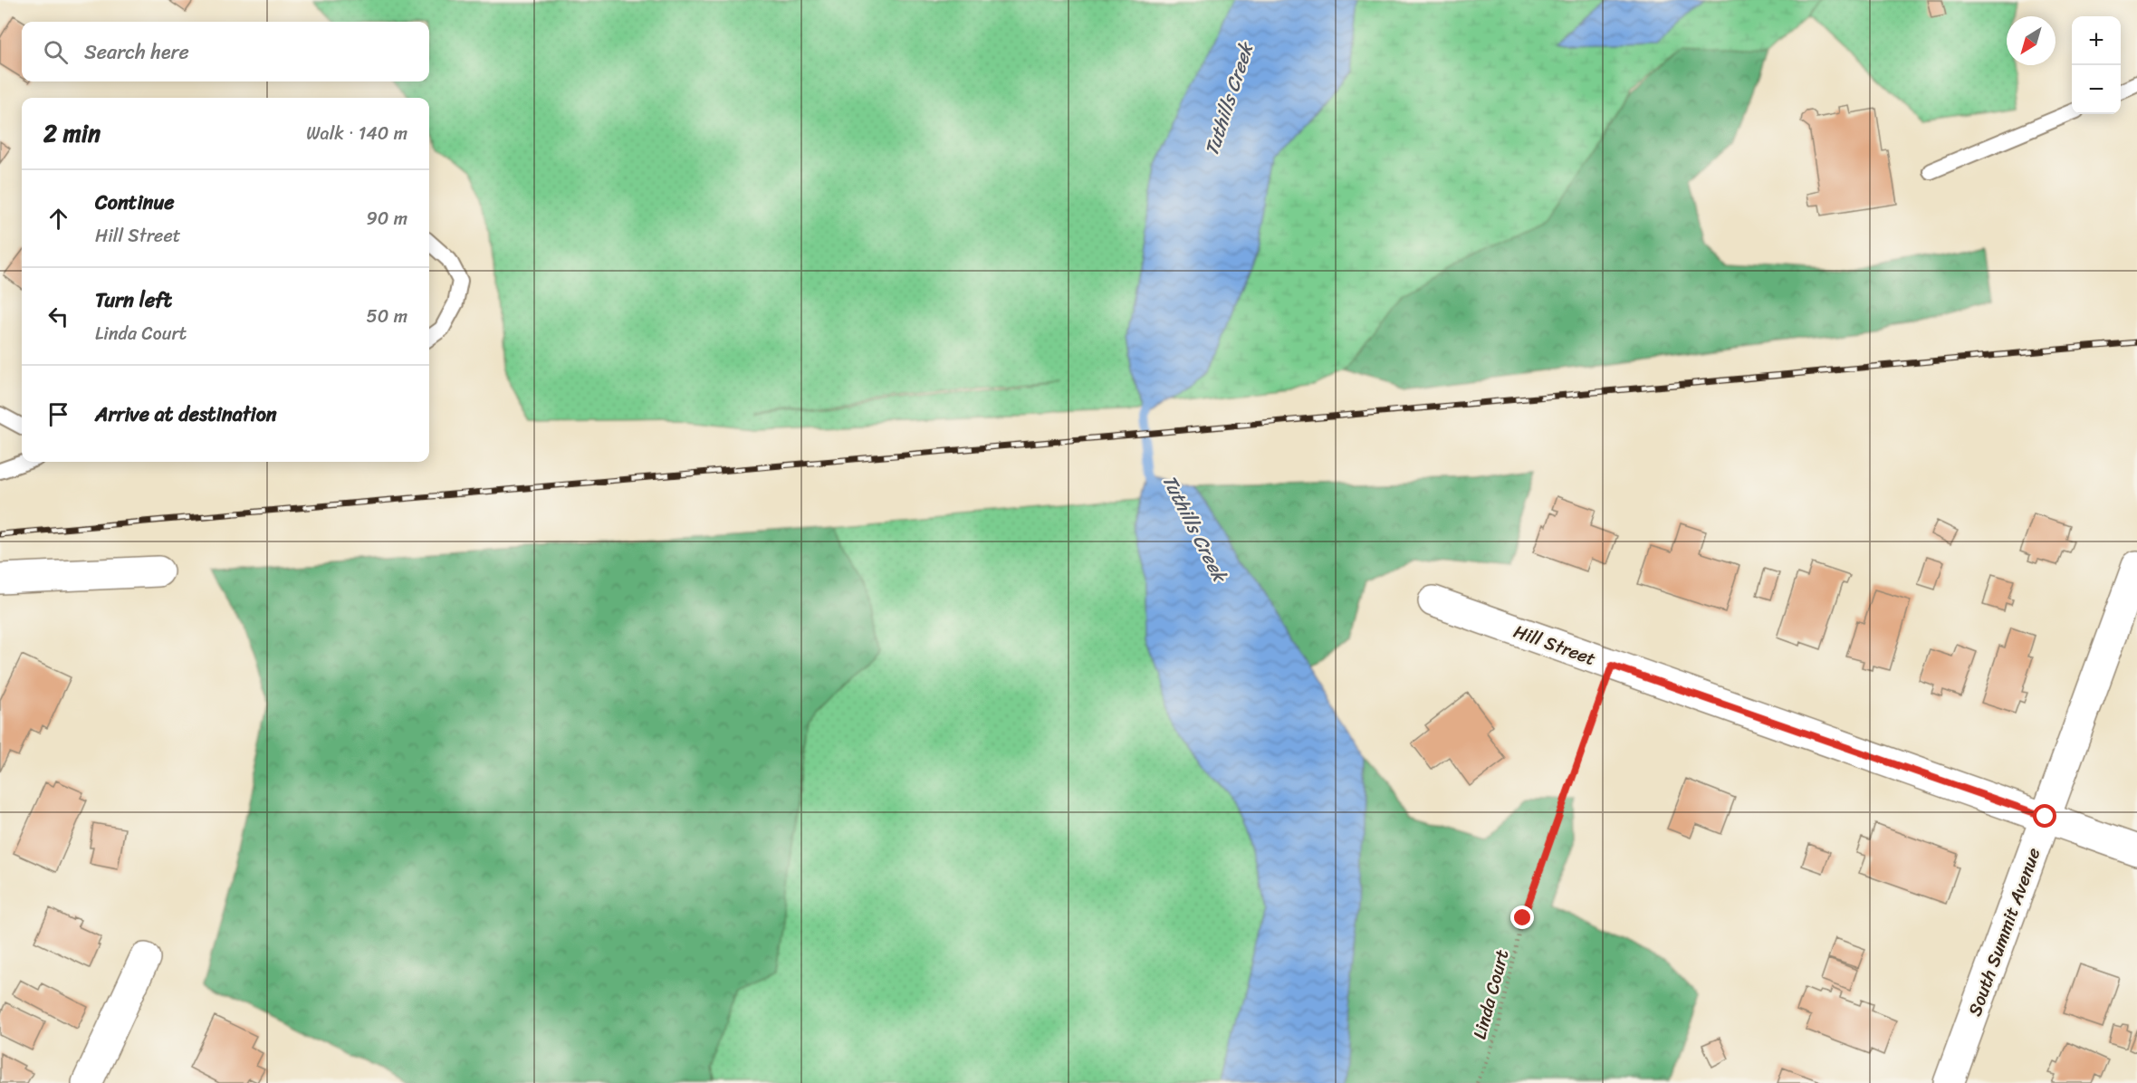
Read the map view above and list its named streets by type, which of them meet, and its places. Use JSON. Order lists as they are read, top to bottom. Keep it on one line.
{"streets":{"street":["Hill Street","South Summit Avenue"],"path":["Linda Court"]},"crossings":[["Hill Street","South Summit Avenue"],["Hill Street","Linda Court"]],"water":["Tuthills Creek"],"north":"bottom left","page":{"map_buttons":["+","−"],"search":"Search here","heading":["2 min","Walk · 140 m"],"list":[["Continue","Hill Street","90 m"],["Turn left","Linda Court","50 m"],"Arrive at destination"]}}
